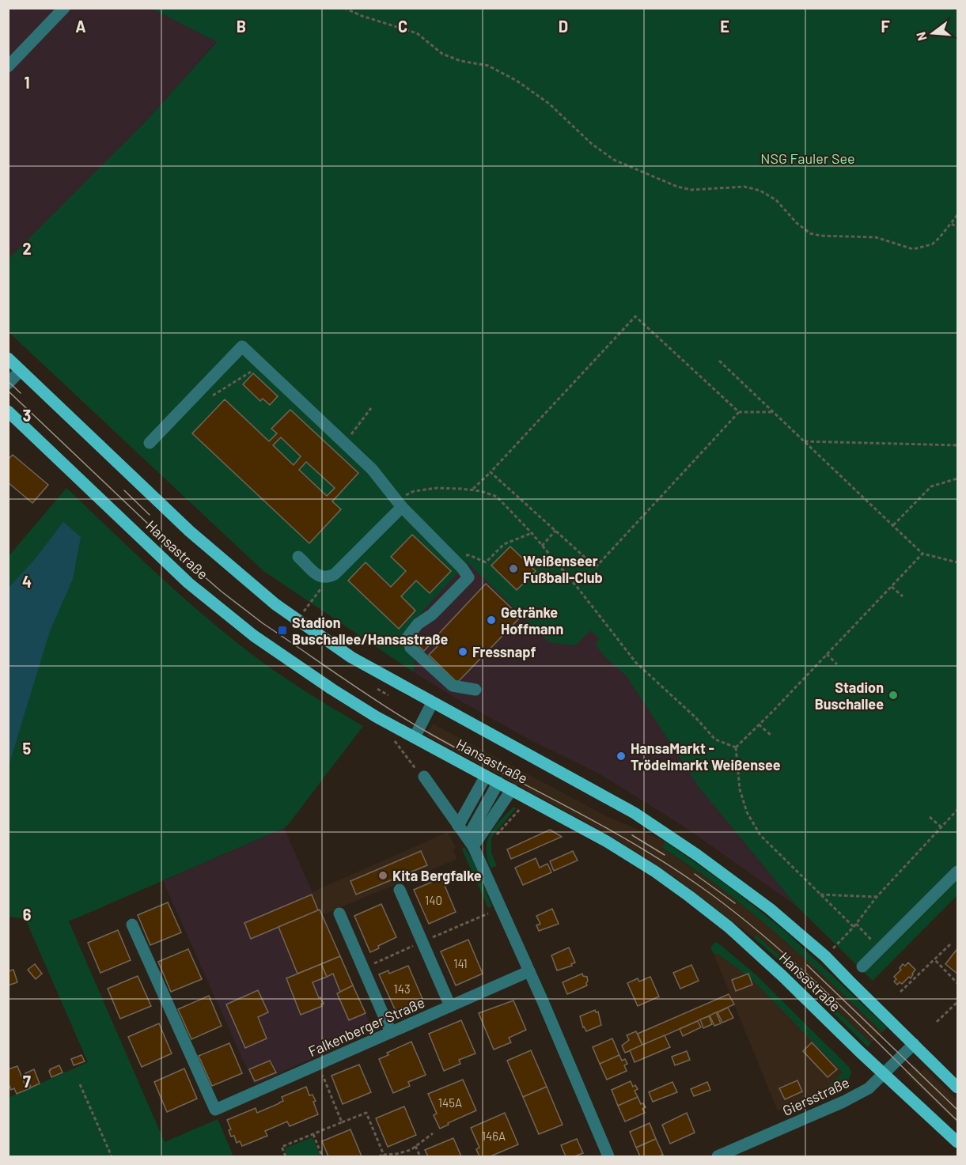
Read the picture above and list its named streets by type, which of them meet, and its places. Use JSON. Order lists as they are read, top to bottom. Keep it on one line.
{"streets":{"main road":["Hansastraße"],"street":["Falkenberger Straße","Giersstraße"]},"crossings":[["Hansastraße","Giersstraße"]],"parks":["NSG Fauler See"],"places":{"other":["Weißenseer Fußball-Club","Getränke Hoffmann","Fressnapf","Stadion Buschallee","HansaMarkt - Trödelmarkt Weißensee","Kita Bergfalke"],"transit":["Stadion Buschallee/Hansastraße"]},"house_numbers":["140","141","143","145A","146A"],"north":"left","grid":{"columns":["A","B","C","D","E","F"],"rows":["1","2","3","4","5","6","7"]}}
